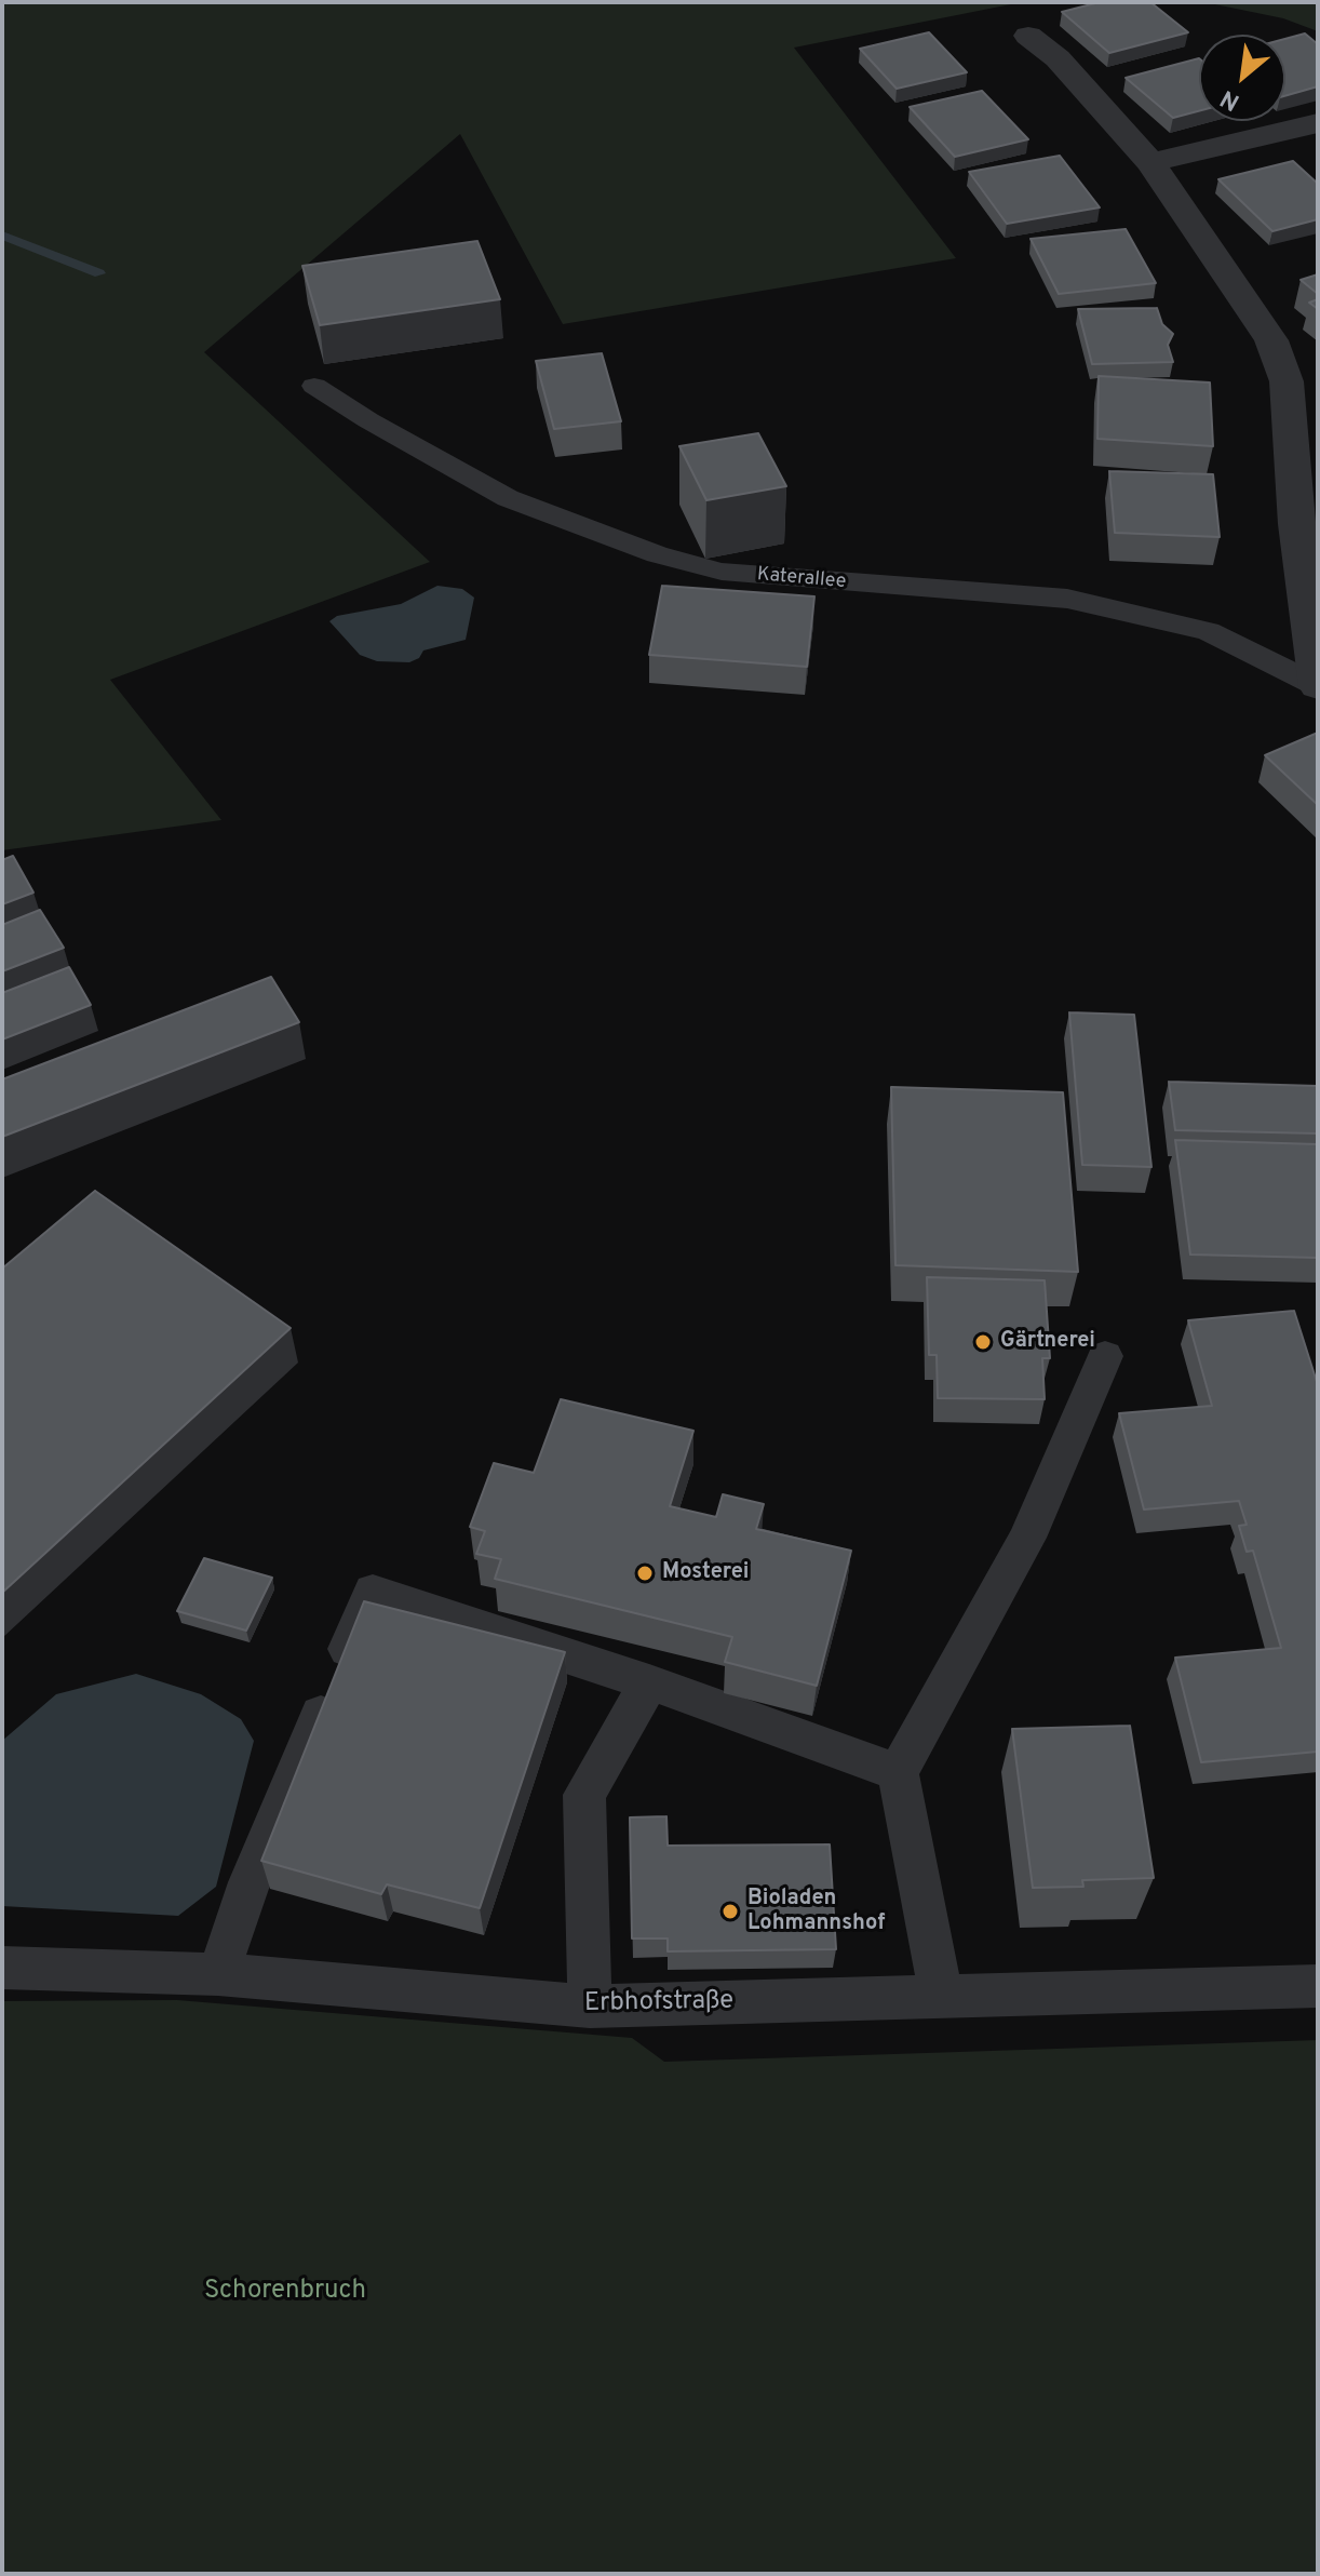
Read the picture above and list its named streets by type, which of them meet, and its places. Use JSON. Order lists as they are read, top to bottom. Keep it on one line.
{"streets":{"street":["Katerallee"],"lane":["Erbhofstraße"]},"parks":["Schorenbruch"],"places":["Gärtnerei","Mosterei","Bioladen Lohmannshof"],"north":"bottom left"}
